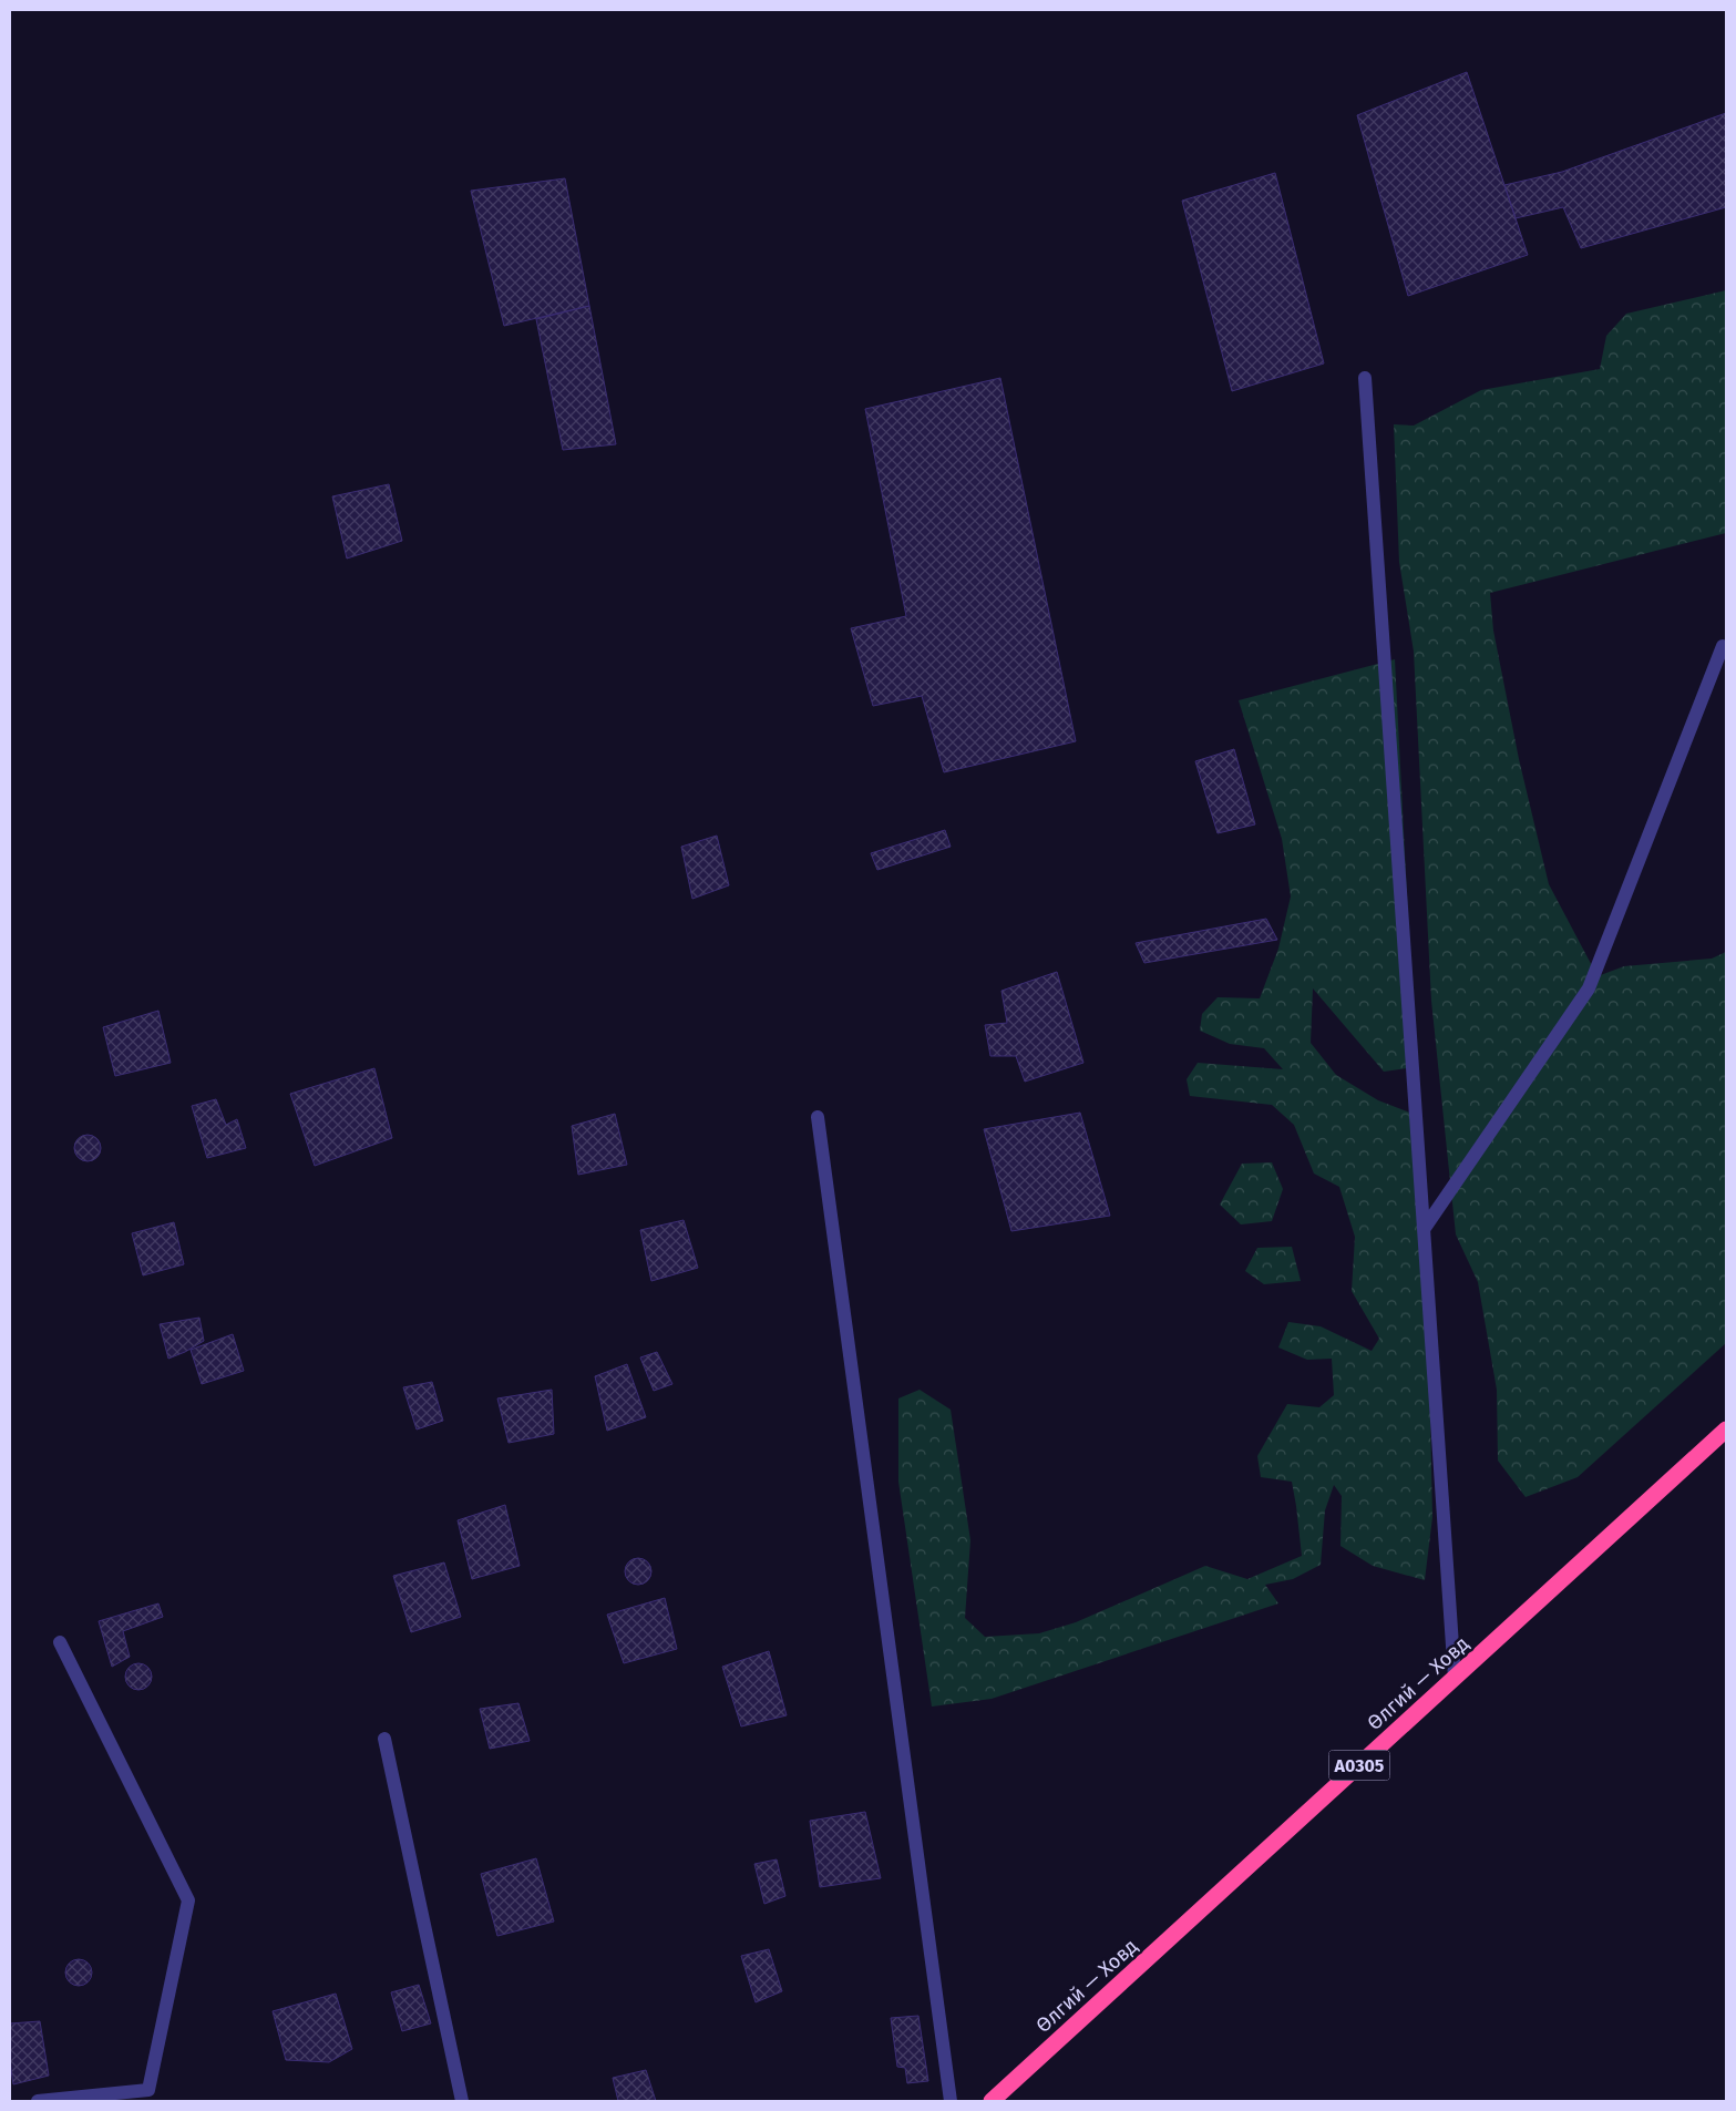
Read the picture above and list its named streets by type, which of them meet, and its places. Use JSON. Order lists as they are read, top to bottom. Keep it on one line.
{"streets":{"highway":["Өлгий — Ховд","A0305"]}}
